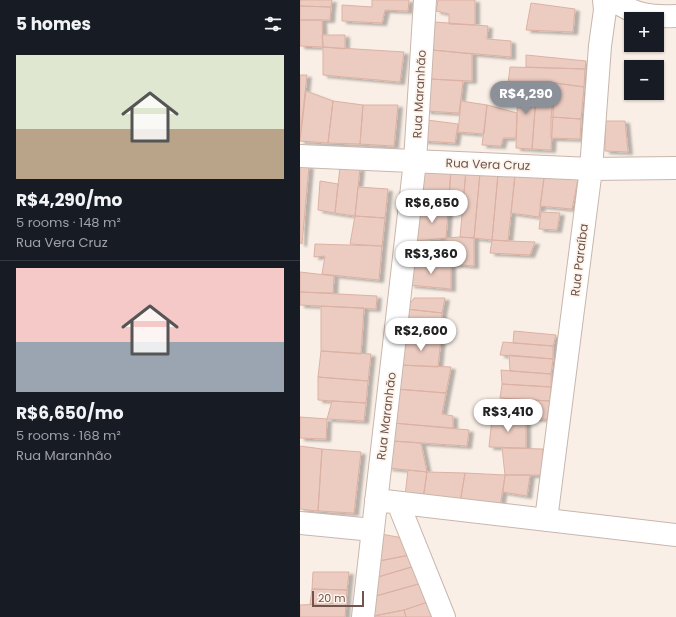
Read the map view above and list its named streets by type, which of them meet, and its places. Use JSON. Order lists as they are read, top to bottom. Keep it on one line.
{"streets":{"street":["Rua Maranhão","Rua Vera Cruz","Rua Paraíba"]},"crossings":[["Rua Maranhão","Rua Vera Cruz"],["Rua Vera Cruz","Rua Paraíba"]],"scale_bar":"20 m","page":{"heading":"5 homes","map_buttons":["+","−"],"list":[{"name":"R$4,290/mo","note":"5 rooms · 148 m² · Rua Vera Cruz"},{"name":"R$6,650/mo","note":"5 rooms · 168 m² · Rua Maranhão"}],"price":["R$4,290","R$6,650","R$3,360","R$2,600","R$3,410"],"scale":"20 m"}}
